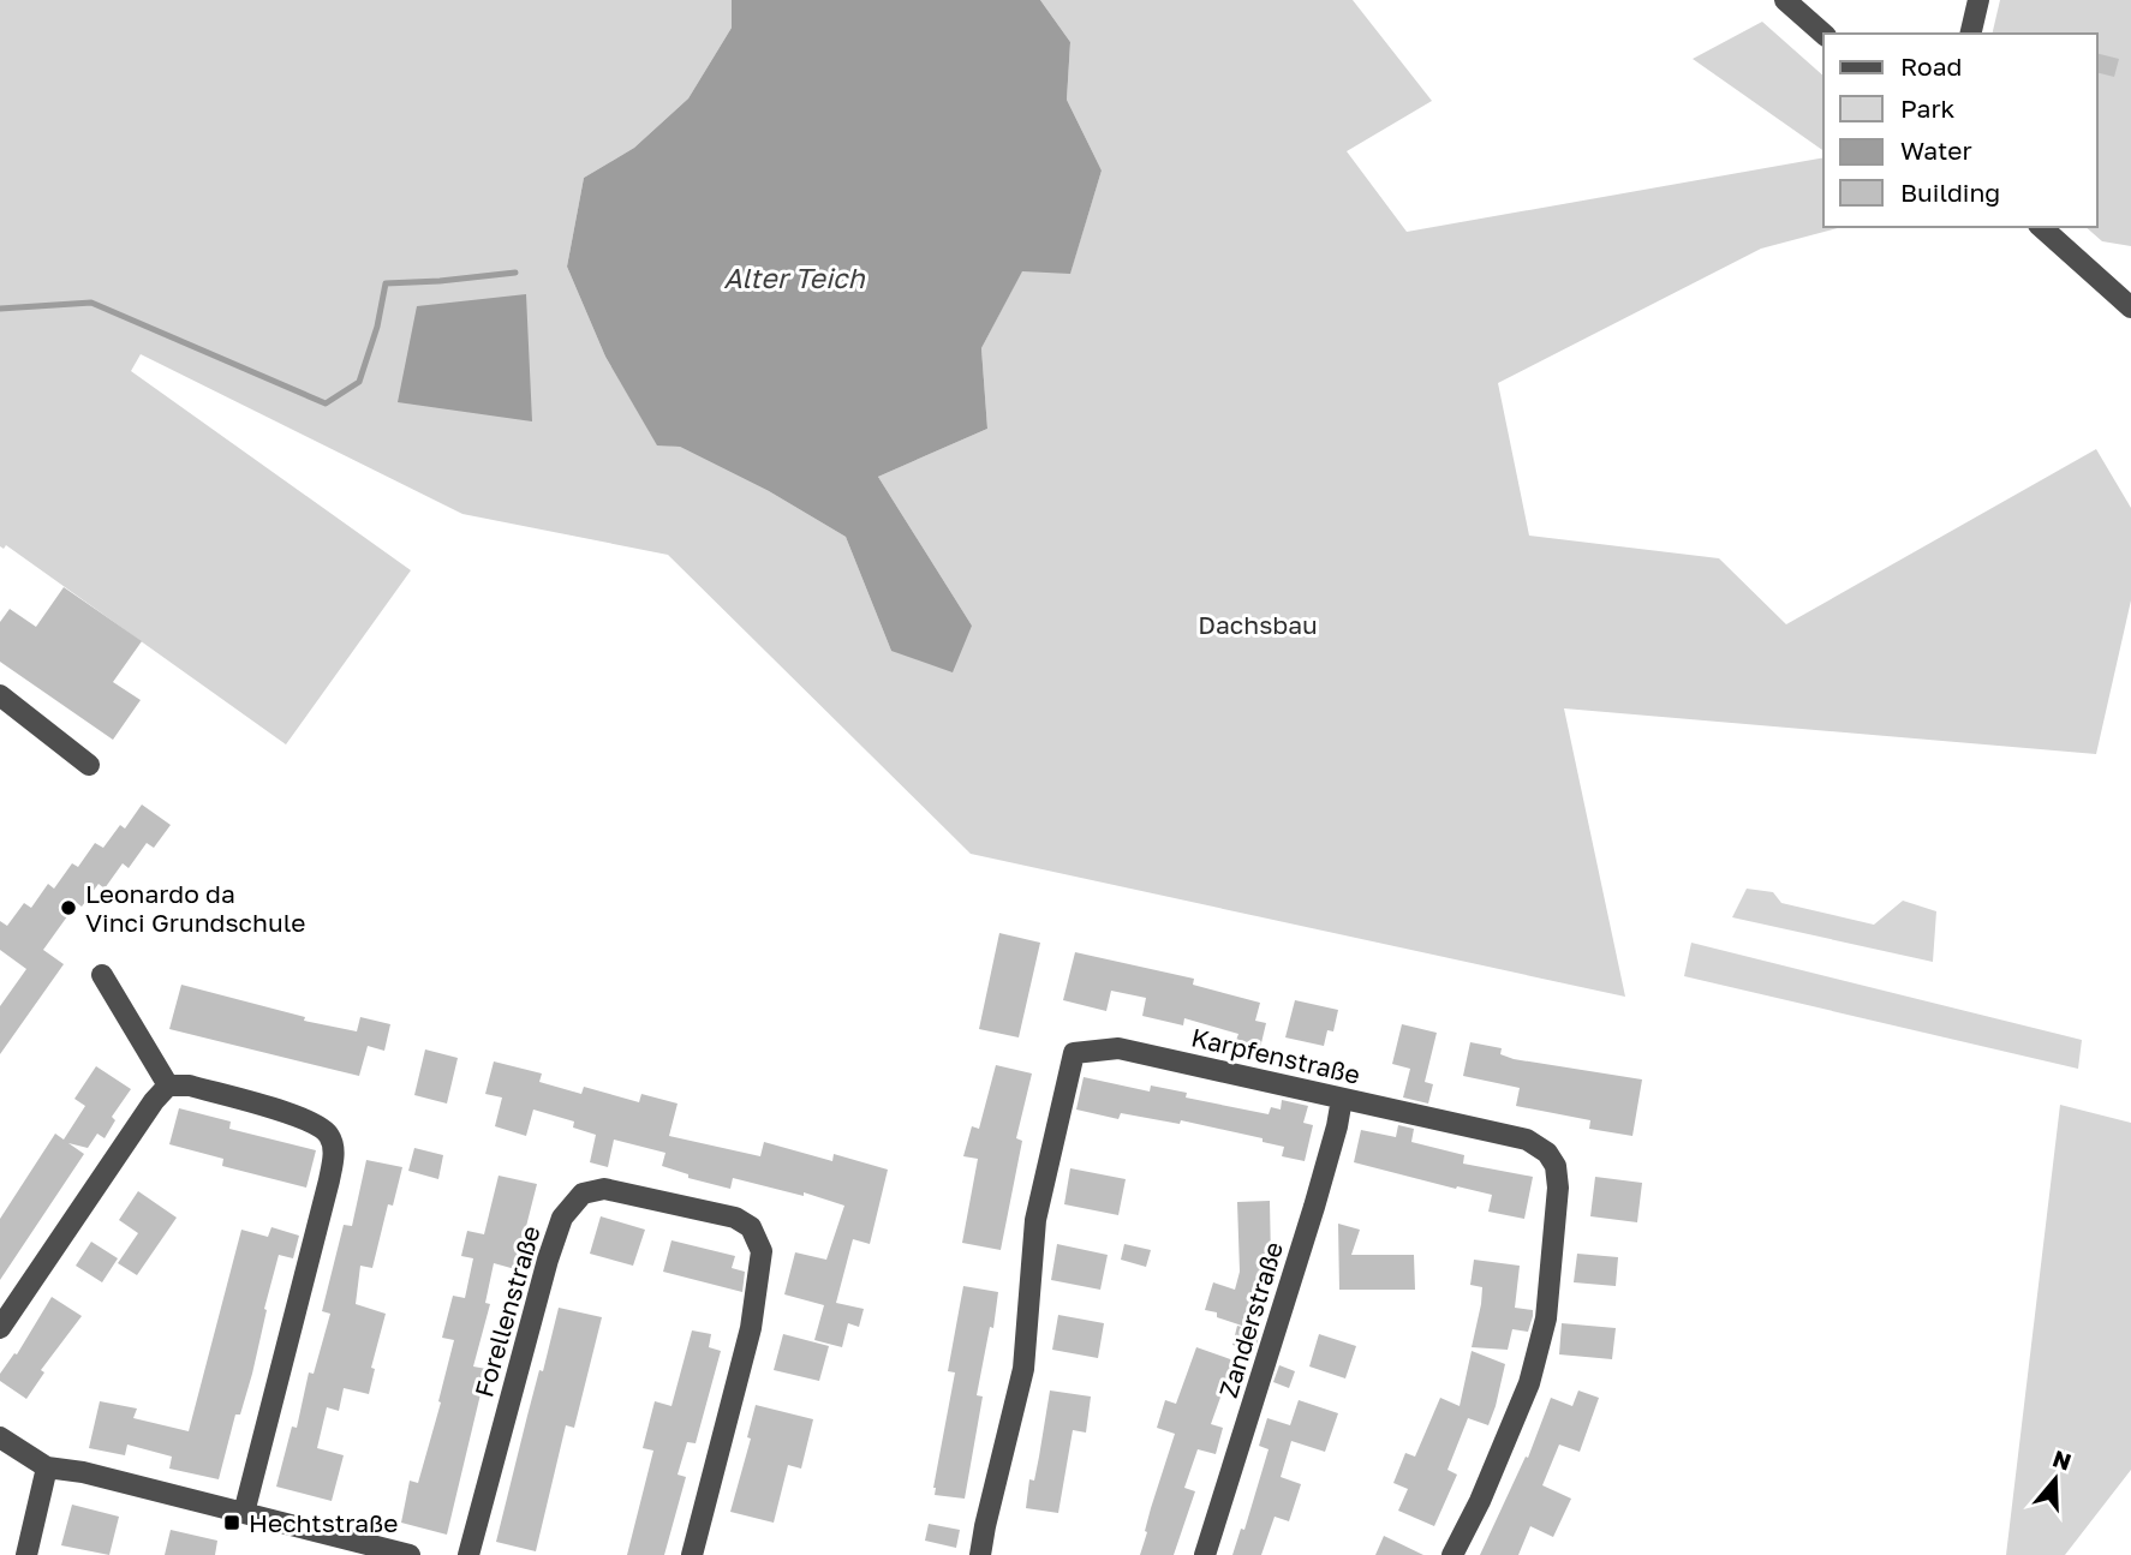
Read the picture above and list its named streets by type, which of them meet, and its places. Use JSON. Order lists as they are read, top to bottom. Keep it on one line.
{"streets":{"street":["Karpfenstraße","Forellenstraße","Zanderstraße"]},"crossings":[["Karpfenstraße","Zanderstraße"]],"water":["Alter Teich"],"parks":["Dachsbau"],"places":{"other":["Leonardo da Vinci Grundschule"],"transit":["Hechtstraße"]},"legend":["Road","Park","Water","Building"],"north":"top"}
